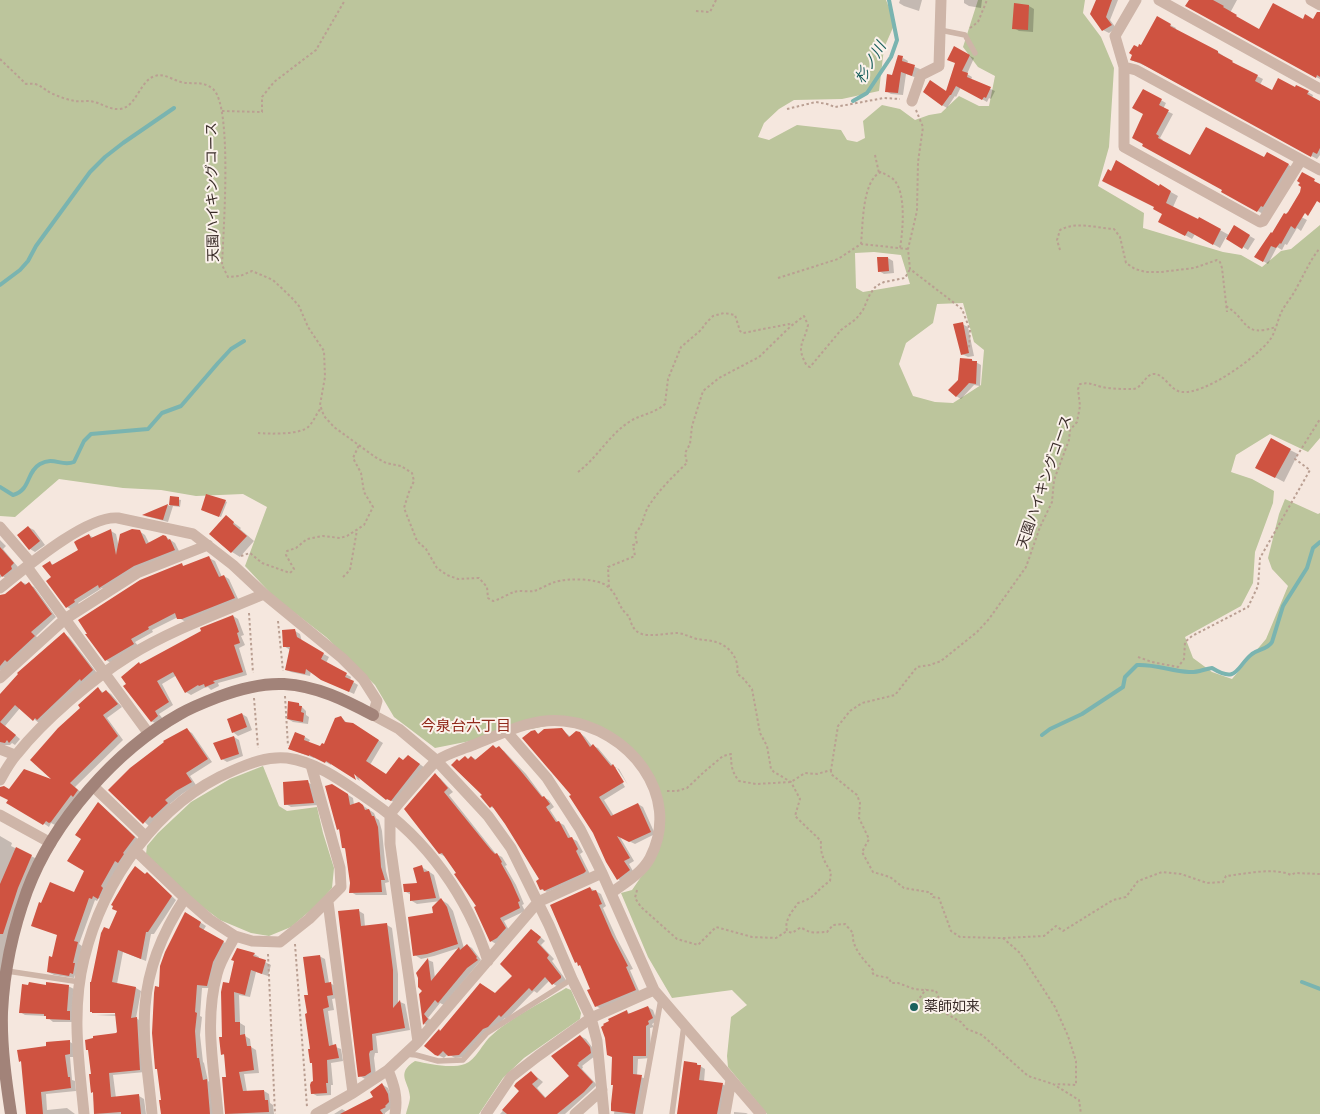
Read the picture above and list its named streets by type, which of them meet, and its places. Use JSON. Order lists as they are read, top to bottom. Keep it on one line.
{"streets":{"path":["天園ハイキングコース"]},"districts":["今泉台六丁目"],"water":["杉ノ川"],"places":["薬師如来"]}
